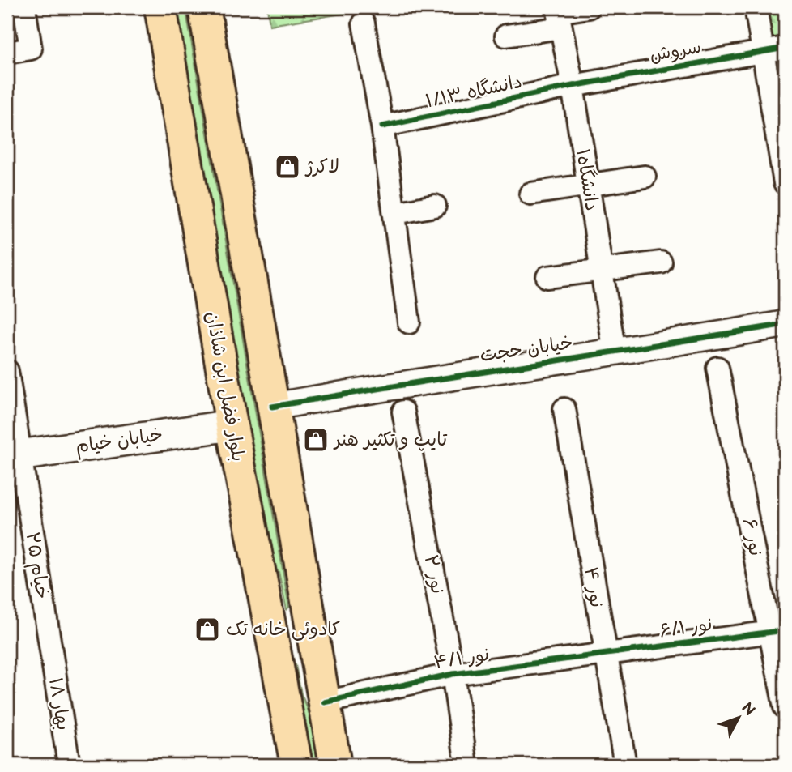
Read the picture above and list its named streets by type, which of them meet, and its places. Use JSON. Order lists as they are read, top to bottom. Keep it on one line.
{"streets":{"main road":["بلوار فضل ابن شاذان","خیابان خیام"],"street":["سروش","دانشگاه ۱/۱۳","دانشگاه۱","خیابان حجت","نور ۶","خیام ۲۵","نور ۲","نور ۴","نور ۶/۱","نور ۴/۱","بهار ۱۸"]},"crossings":[["سروش","دانشگاه ۱/۱۳"],["سروش","دانشگاه۱"],["دانشگاه ۱/۱۳","دانشگاه۱"],["دانشگاه۱","خیابان حجت"],["بلوار فضل ابن شاذان","خیابان خیام"],["خیابان خیام","خیام ۲۵"],["نور ۶","نور ۶/۱"],["خیام ۲۵","بهار ۱۸"],["نور ۲","نور ۴/۱"],["نور ۴","نور ۶/۱"],["نور ۴","نور ۴/۱"],["نور ۶/۱","نور ۴/۱"]],"places":{"shop":["لاکرژ","تایپ و تکثیر هنر","کادوئی خانه تک"]},"north":"top right"}
